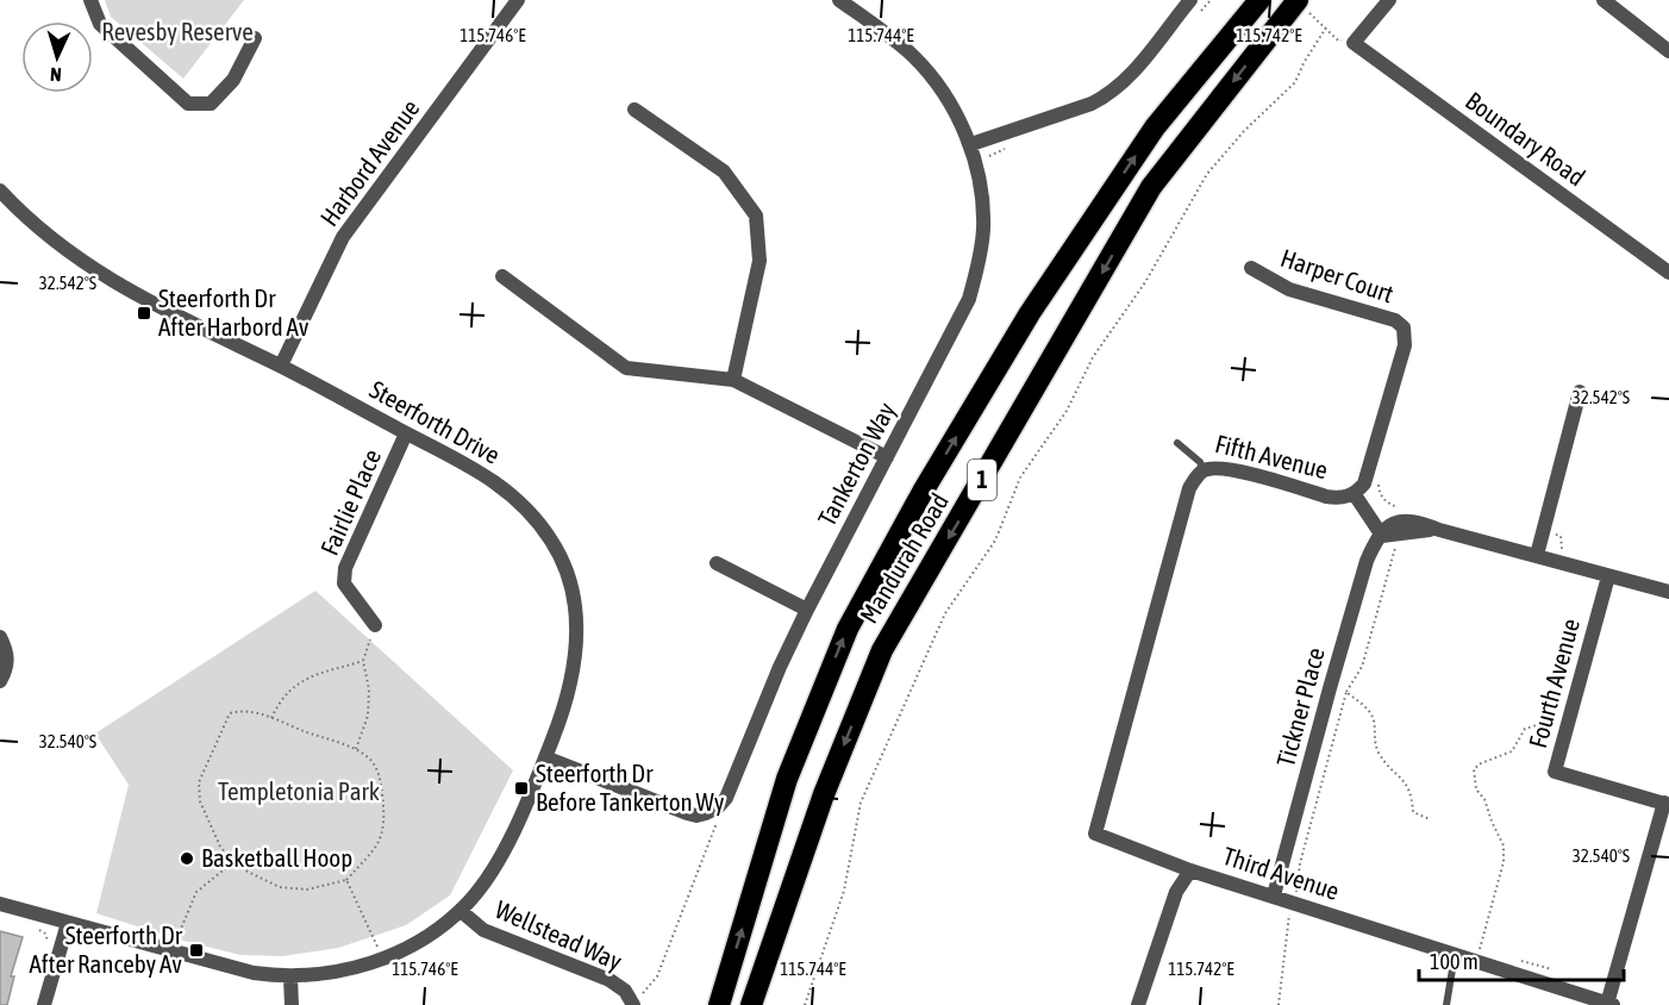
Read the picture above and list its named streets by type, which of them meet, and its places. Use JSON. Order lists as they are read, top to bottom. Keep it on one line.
{"streets":{"highway":["1","Mandurah Road"],"street":["Boundary Road","Harbord Avenue","Harper Court","Steerforth Drive","Fifth Avenue","Tankerton Way","Fairlie Place","Fourth Avenue","Tickner Place","Third Avenue","Wellstead Way"]},"crossings":[["Harbord Avenue","Steerforth Drive"],["Harper Court","Fifth Avenue"],["Steerforth Drive","Tankerton Way"],["Steerforth Drive","Fairlie Place"],["Steerforth Drive","Wellstead Way"],["Fifth Avenue","Tickner Place"],["Fifth Avenue","Third Avenue"],["Tickner Place","Third Avenue"]],"parks":["Revesby Reserve","Templetonia Park"],"places":{"transit":["Steerforth Dr After Harbord Av","Steerforth Dr Before Tankerton Wy","Steerforth Dr After Ranceby Av"],"other":["Basketball Hoop"]},"scale_bar":"100 m","north":"bottom","coordinates":["115.746°E","115.744°E","115.742°E","32.542°S","32.540°S"]}
